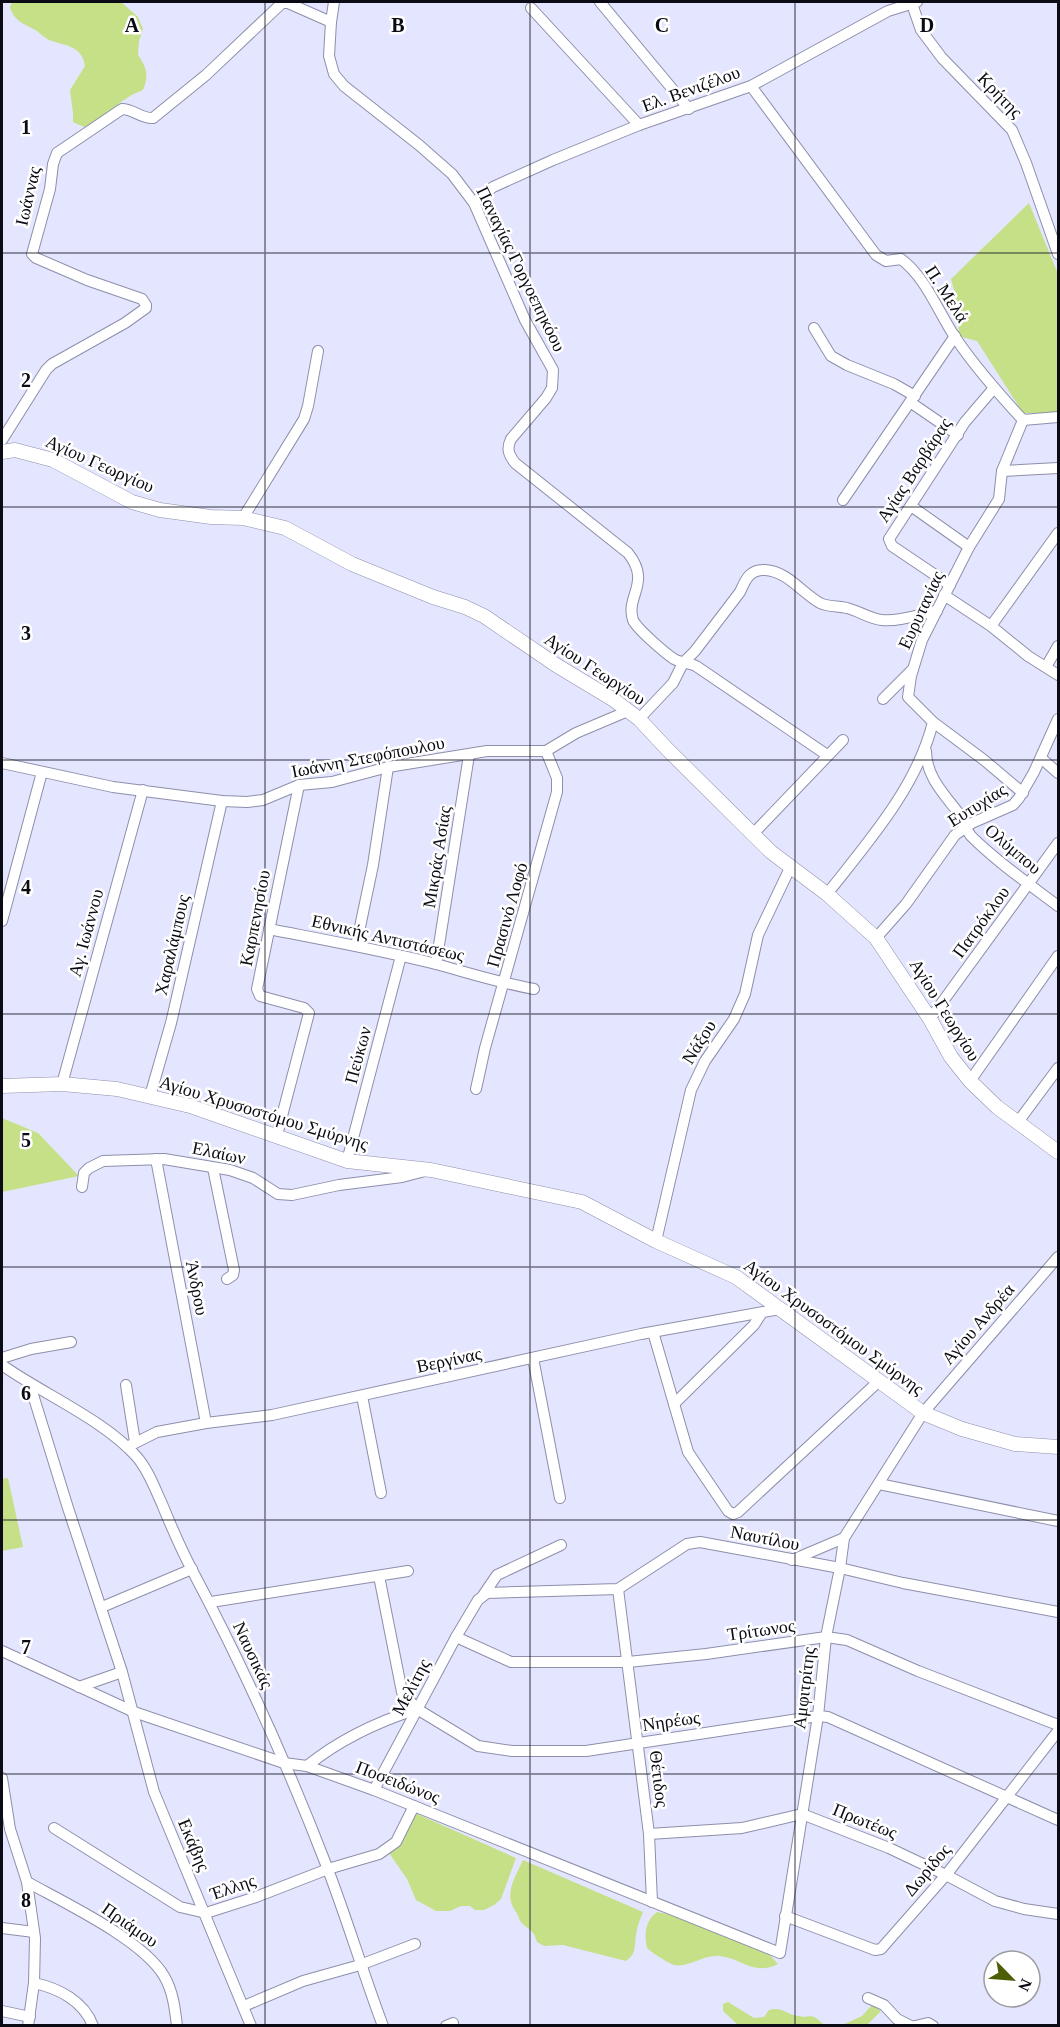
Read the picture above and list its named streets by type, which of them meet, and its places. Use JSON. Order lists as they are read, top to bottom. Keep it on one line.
{"streets":{"street":["Ελ. Βενιζέλου","Κρήτης","Ιωάννας","Παναγίας Γοργοεπηκόου","Π. Μελά","Αγίου Γεωργίου","Αγίας Βαρβάρας","Ευρυτανίας","Ιωάννη Στεφόπουλου","Ευτυχίας","Ολύμπου","Μικράς Ασίας","Πρασινό Λοφό","Καρπενησίου","Πατρόκλου","Αγ. Ιωάννου","Εθνικής Αντιστάσεως","Χαραλάμπους","Νάξου","Πεύκων","Αγίου Χρυσοστόμου Σμύρνης","Ελαίων","Άνδρου","Αγίου Ανδρέα","Βεργίνας","Ναυτίλου","Τρίτωνος","Ναυσικάς","Μελίτης","Αμφιτρίτης","Νηρέως","Θέτιδος","Ποσειδώνος","Πρωτέως","Εκάβης","Δωρίδος","Έλλης","Πριάμου"]},"crossings":[["Ελ. Βενιζέλου","Κρήτης"],["Ελ. Βενιζέλου","Παναγίας Γοργοεπηκόου"],["Ελ. Βενιζέλου","Π. Μελά"],["Ιωάννας","Παναγίας Γοργοεπηκόου"],["Π. Μελά","Αγίας Βαρβάρας"],["Π. Μελά","Ευρυτανίας"],["Αγίου Γεωργίου","Ευτυχίας"],["Αγίου Γεωργίου","Πατρόκλου"],["Αγίου Γεωργίου","Νάξου"],["Αγίας Βαρβάρας","Ευρυτανίας"],["Ιωάννη Στεφόπουλου","Μικράς Ασίας"],["Ιωάννη Στεφόπουλου","Πρασινό Λοφό"],["Ιωάννη Στεφόπουλου","Καρπενησίου"],["Ιωάννη Στεφόπουλου","Αγ. Ιωάννου"],["Ιωάννη Στεφόπουλου","Χαραλάμπους"],["Ευτυχίας","Ολύμπου"],["Ολύμπου","Πατρόκλου"],["Μικράς Ασίας","Εθνικής Αντιστάσεως"],["Πρασινό Λοφό","Εθνικής Αντιστάσεως"],["Καρπενησίου","Εθνικής Αντιστάσεως"],["Καρπενησίου","Αγίου Χρυσοστόμου Σμύρνης"],["Αγ. Ιωάννου","Αγίου Χρυσοστόμου Σμύρνης"],["Εθνικής Αντιστάσεως","Πεύκων"],["Χαραλάμπους","Αγίου Χρυσοστόμου Σμύρνης"],["Νάξου","Αγίου Χρυσοστόμου Σμύρνης"],["Πεύκων","Αγίου Χρυσοστόμου Σμύρνης"],["Αγίου Χρυσοστόμου Σμύρνης","Ελαίων"],["Αγίου Χρυσοστόμου Σμύρνης","Αγίου Ανδρέα"],["Αγίου Χρυσοστόμου Σμύρνης","Βεργίνας"],["Αγίου Χρυσοστόμου Σμύρνης","Αμφιτρίτης"],["Ελαίων","Άνδρου"],["Άνδρου","Βεργίνας"],["Αγίου Ανδρέα","Αμφιτρίτης"],["Βεργίνας","Ναυσικάς"],["Ναυτίλου","Αμφιτρίτης"],["Ναυτίλου","Θέτιδος"],["Τρίτωνος","Μελίτης"],["Τρίτωνος","Αμφιτρίτης"],["Τρίτωνος","Θέτιδος"],["Ναυσικάς","Ποσειδώνος"],["Ναυσικάς","Εκάβης"],["Ναυσικάς","Έλλης"],["Μελίτης","Νηρέως"],["Μελίτης","Ποσειδώνος"],["Αμφιτρίτης","Νηρέως"],["Αμφιτρίτης","Ποσειδώνος"],["Αμφιτρίτης","Πρωτέως"],["Αμφιτρίτης","Δωρίδος"],["Νηρέως","Θέτιδος"],["Νηρέως","Δωρίδος"],["Θέτιδος","Ποσειδώνος"],["Ποσειδώνος","Εκάβης"],["Ποσειδώνος","Έλλης"],["Πρωτέως","Δωρίδος"],["Εκάβης","Έλλης"]],"north":"bottom right","grid":{"columns":["A","B","C","D"],"rows":["1","2","3","4","5","6","7","8"]}}
